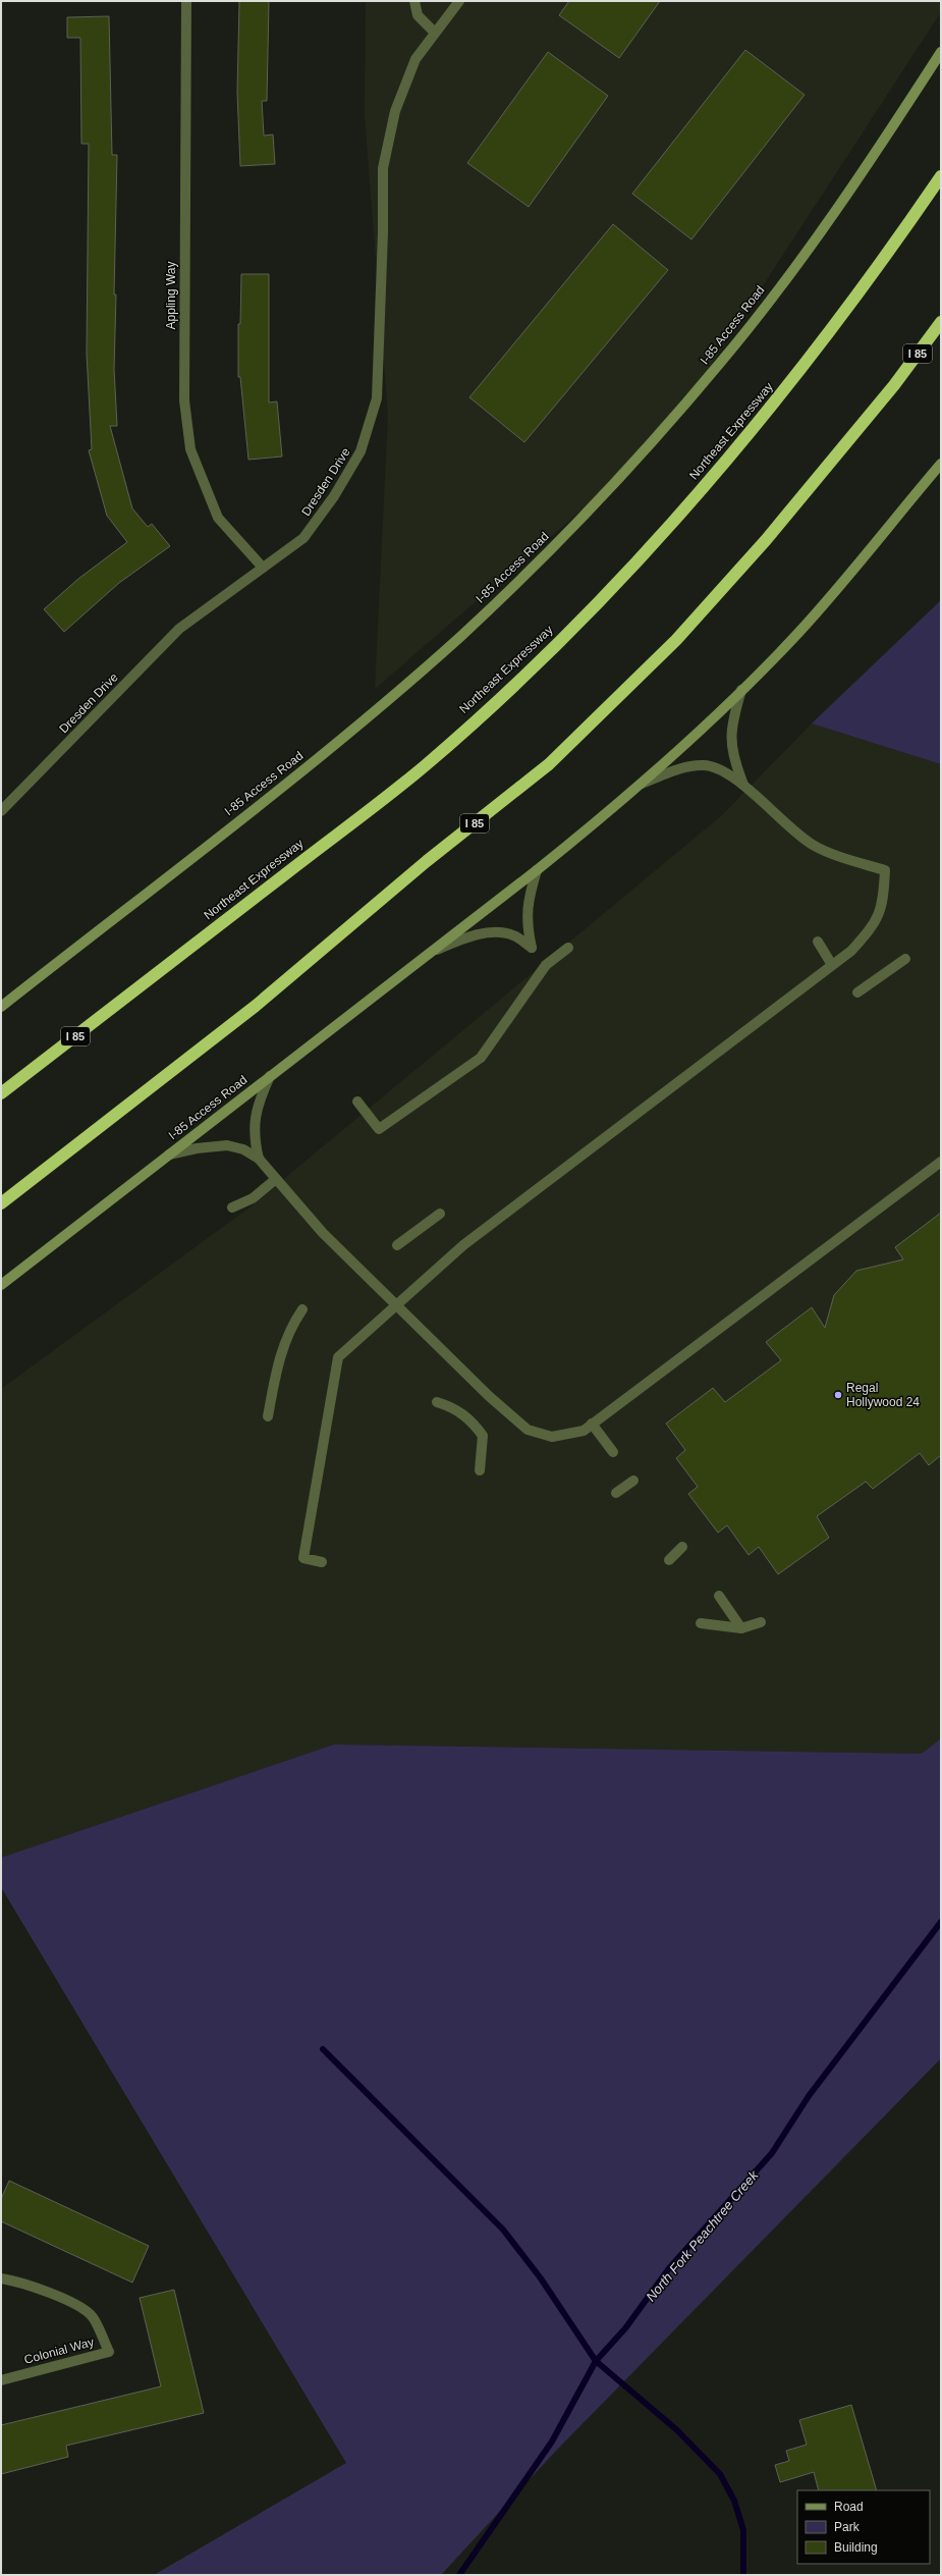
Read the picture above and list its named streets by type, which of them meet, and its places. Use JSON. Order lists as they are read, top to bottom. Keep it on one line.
{"streets":{"highway":["I 85","Northeast Expressway"],"main road":["I-85 Access Road"],"street":["Appling Way","Dresden Drive","Colonial Way"]},"crossings":[["Appling Way","Dresden Drive"]],"water":["North Fork Peachtree Creek"],"places":["Regal Hollywood 24"],"legend":["Road","Park","Building"]}
